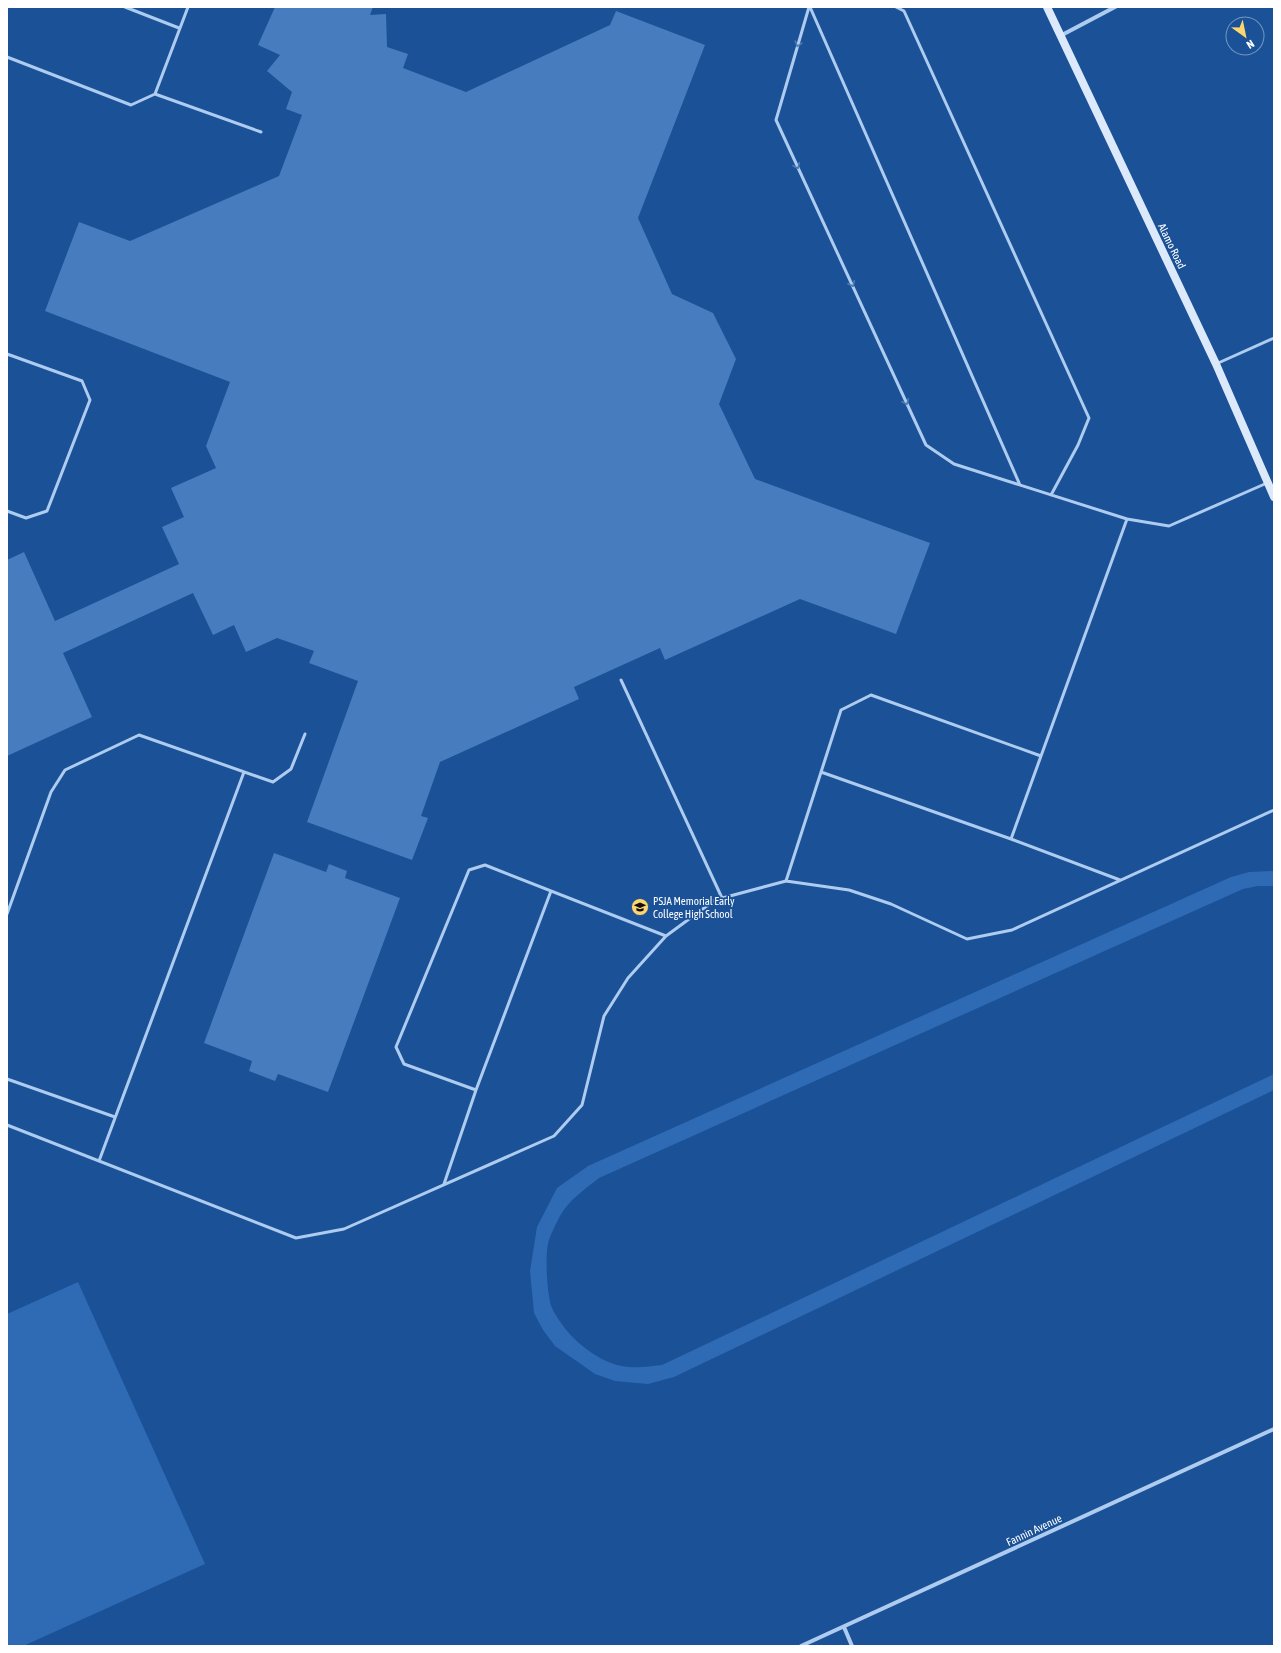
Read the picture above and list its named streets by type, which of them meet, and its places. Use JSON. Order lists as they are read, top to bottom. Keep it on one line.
{"streets":{"main road":["Alamo Road"],"street":["Fannin Avenue"]},"places":{"school or university":["PSJA Memorial Early College High School"]},"north":"bottom right"}
